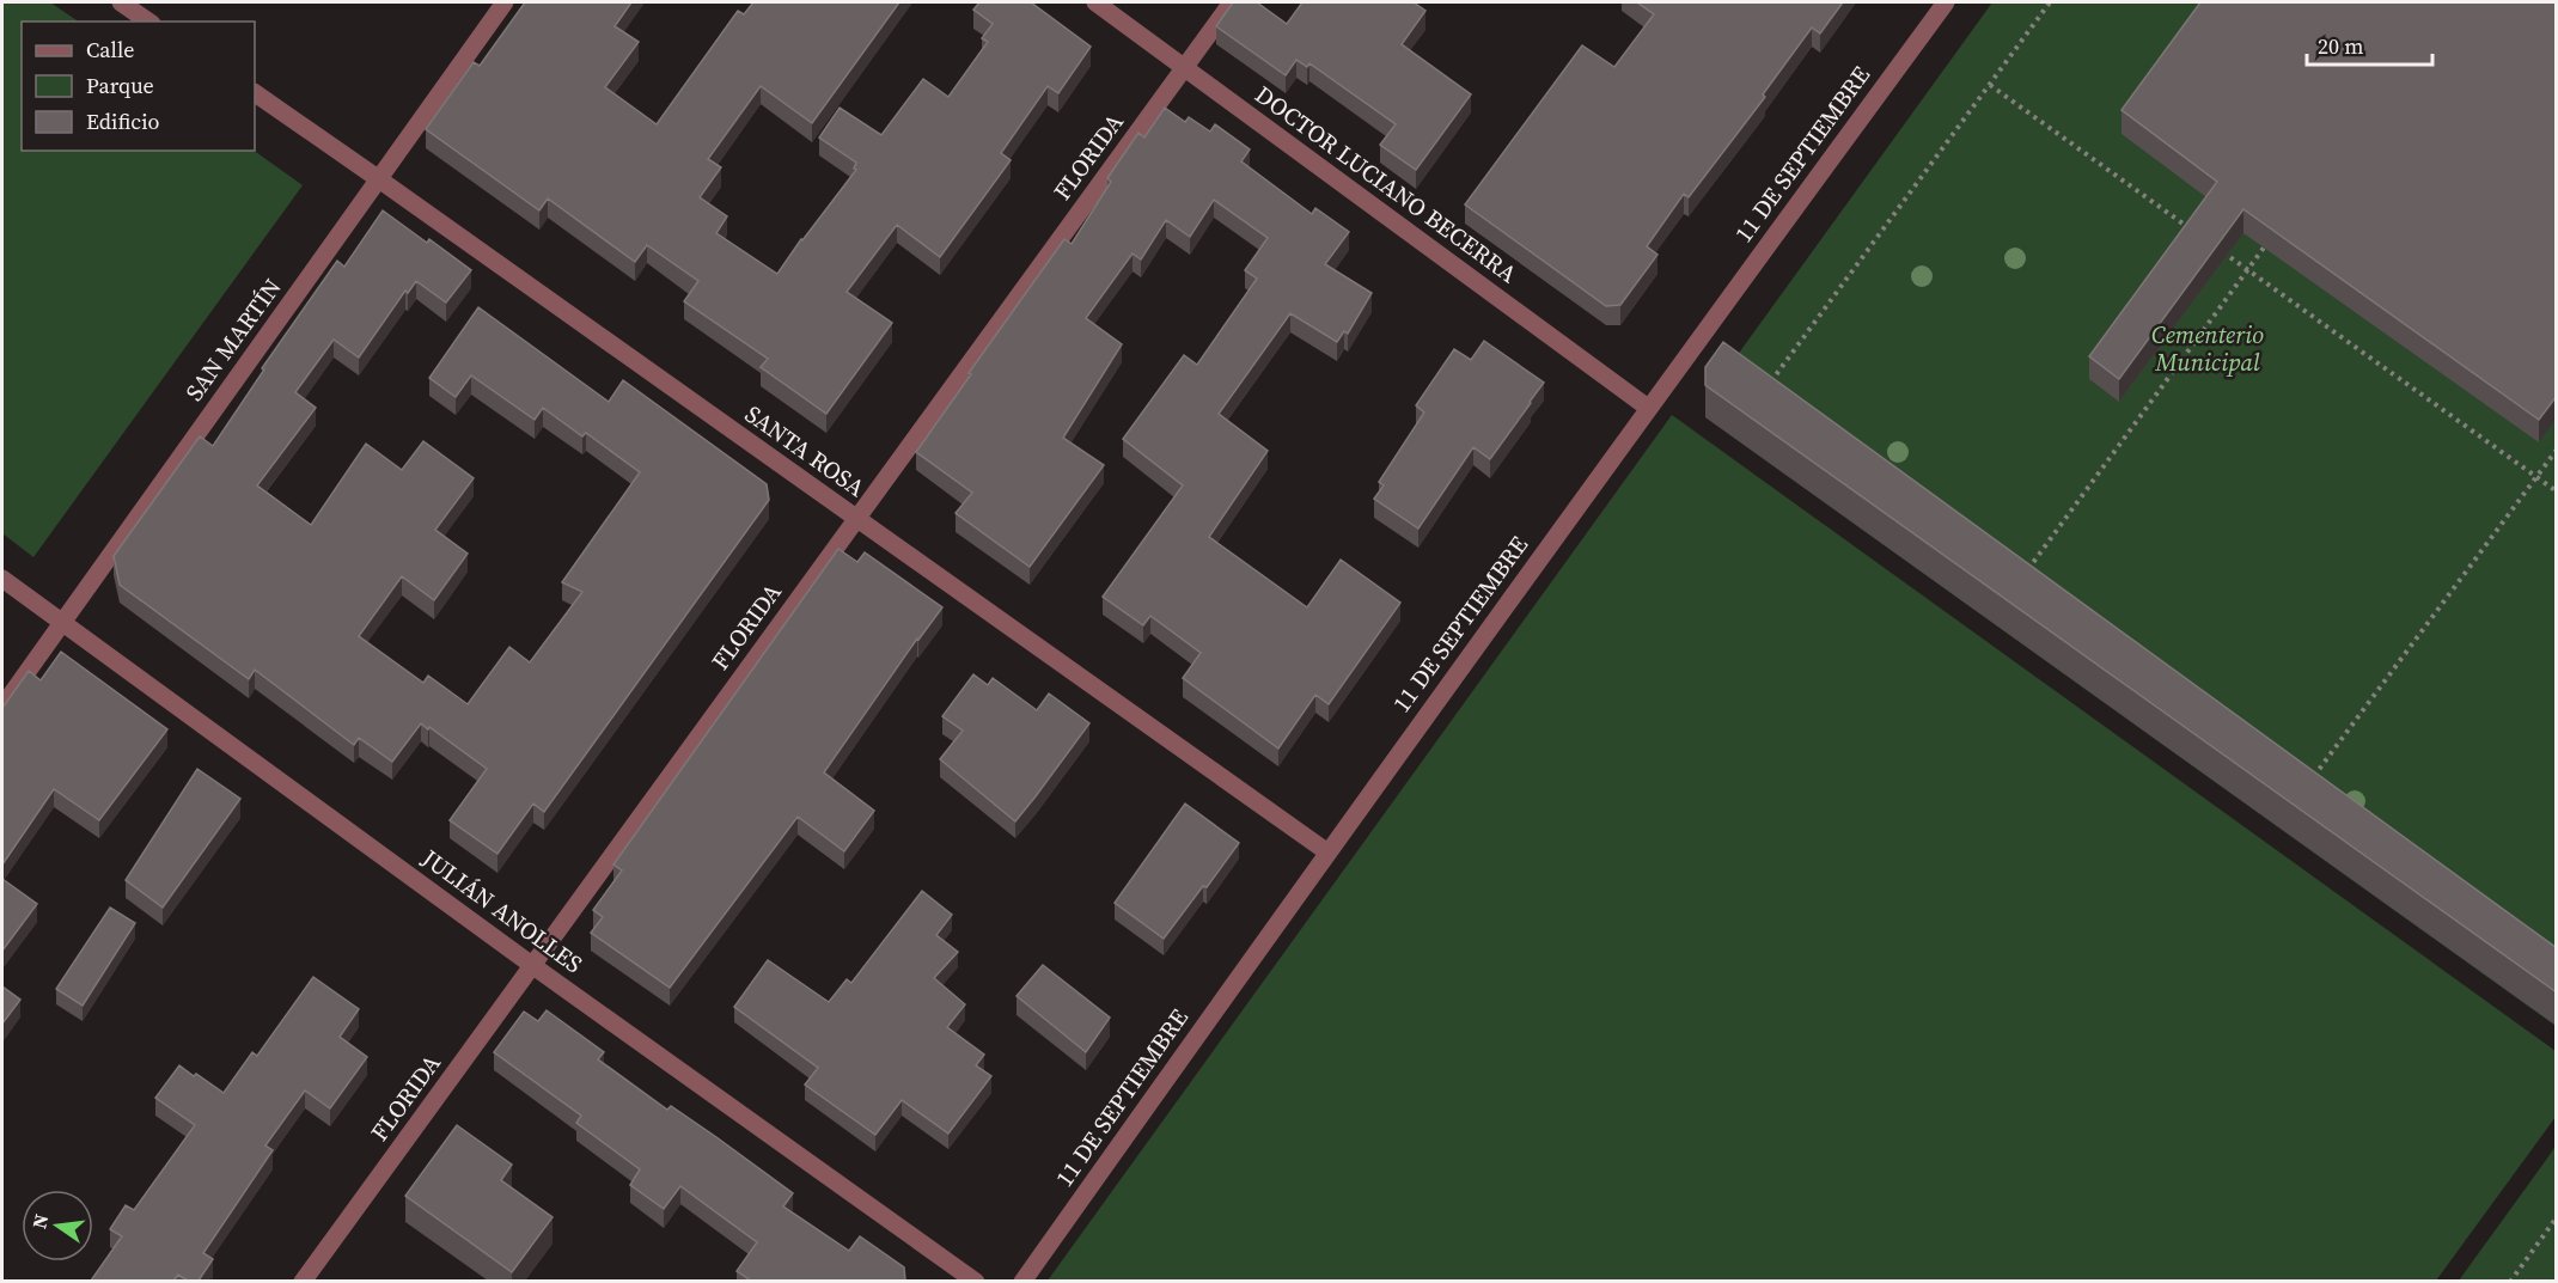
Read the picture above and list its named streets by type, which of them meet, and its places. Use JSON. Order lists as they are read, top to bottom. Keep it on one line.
{"streets":{"street":["11 DE SEPTIEMBRE","FLORIDA","DOCTOR LUCIANO BECERRA","SAN MARTÍN","SANTA ROSA","JULIÁN ANOLLES"]},"crossings":[["11 DE SEPTIEMBRE","DOCTOR LUCIANO BECERRA"],["11 DE SEPTIEMBRE","SANTA ROSA"],["FLORIDA","DOCTOR LUCIANO BECERRA"],["FLORIDA","SANTA ROSA"],["FLORIDA","JULIÁN ANOLLES"],["SAN MARTÍN","SANTA ROSA"],["SAN MARTÍN","JULIÁN ANOLLES"]],"parks":["Cementerio Municipal"],"legend":["Calle","Parque","Edificio"],"scale_bar":"20 m","north":"left"}
